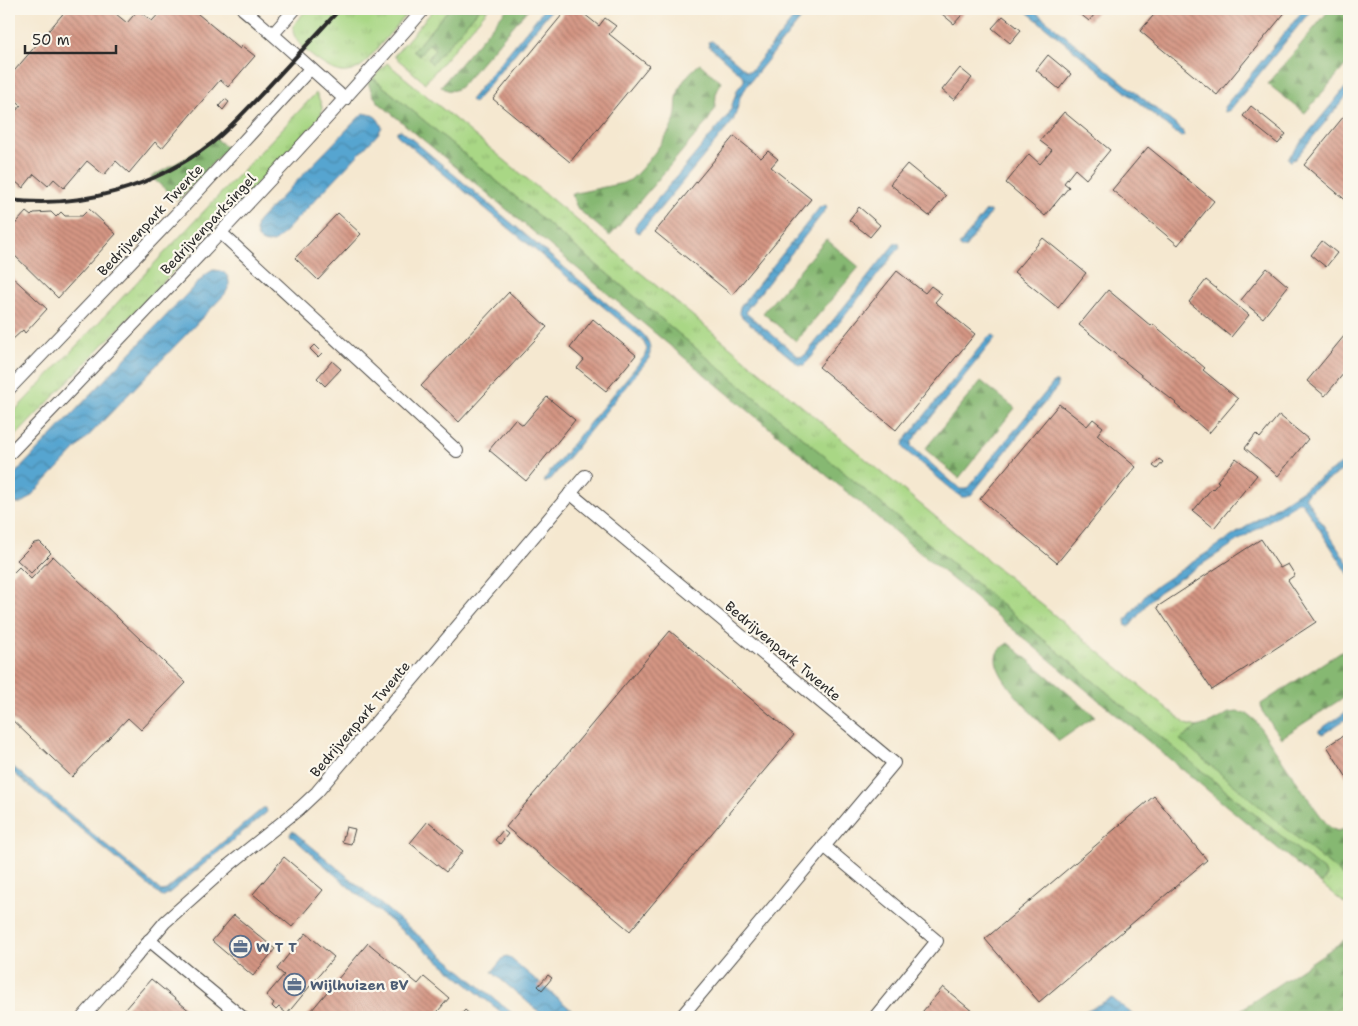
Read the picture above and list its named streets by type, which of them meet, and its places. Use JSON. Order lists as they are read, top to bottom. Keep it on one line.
{"streets":{"street":["Bedrijvenpark Twente","Bedrijvenparksingel"]},"places":{"office":["W T T","Wijlhuizen BV"]},"scale_bar":"50 m"}
